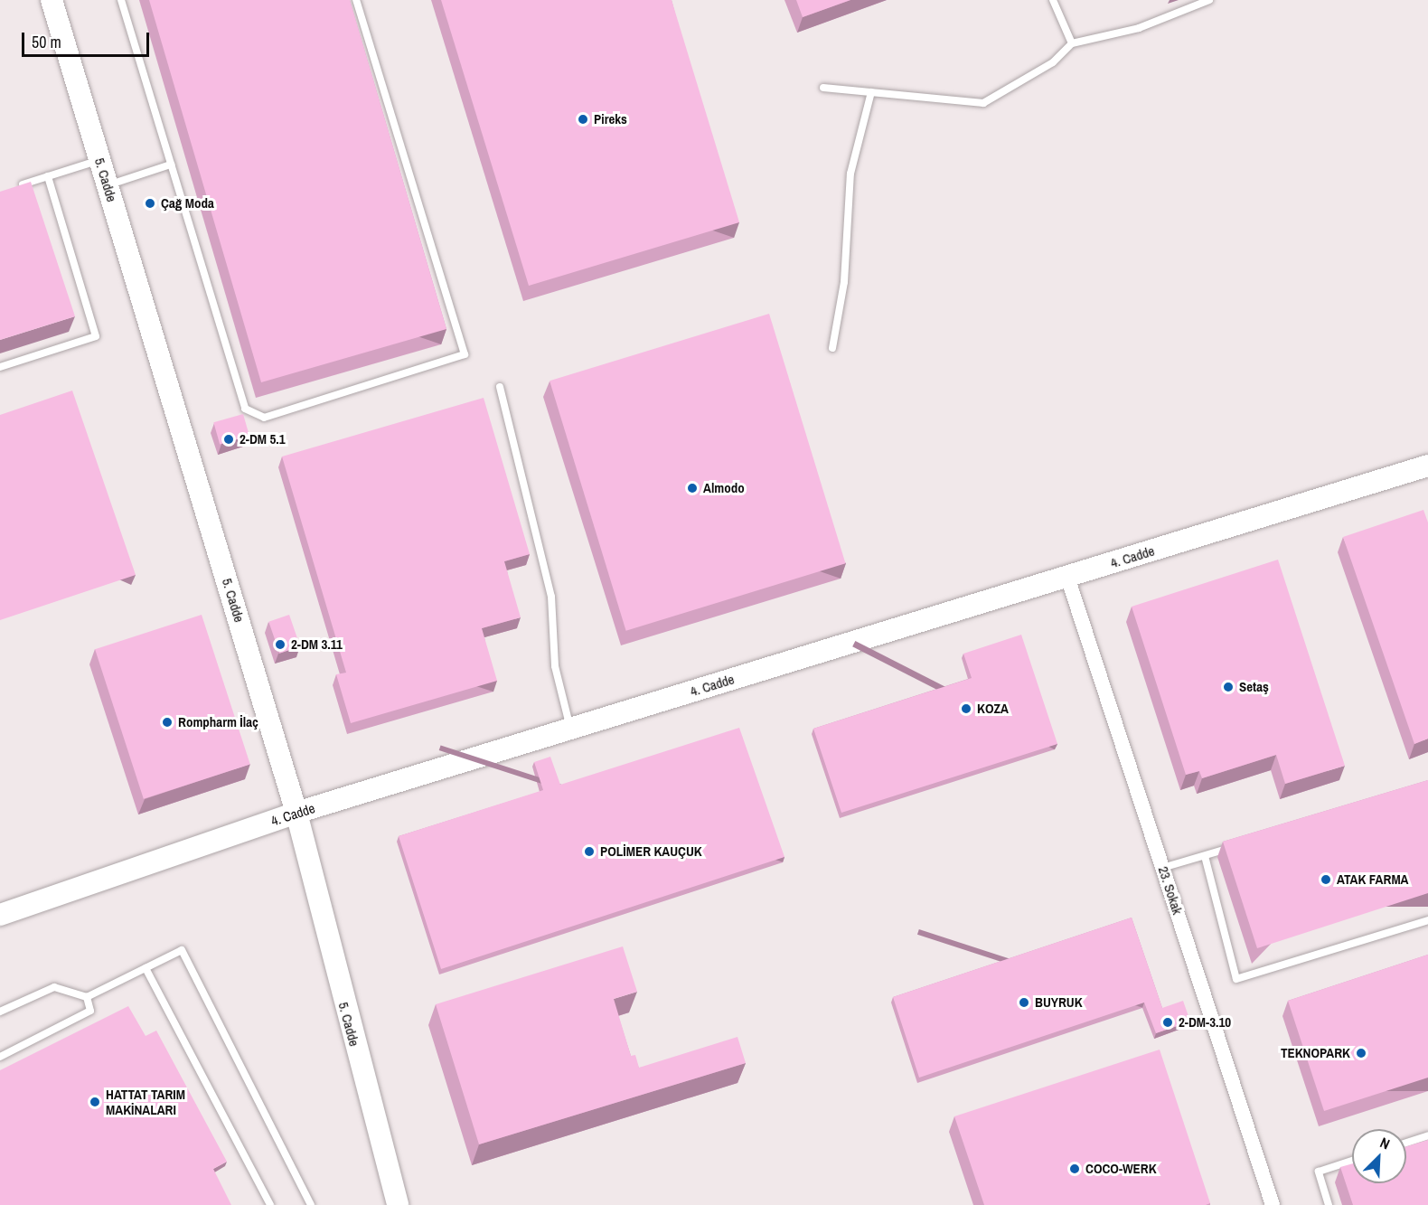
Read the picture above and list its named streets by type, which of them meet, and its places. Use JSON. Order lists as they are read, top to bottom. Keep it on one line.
{"streets":{"street":["5. Cadde","4. Cadde","23. Sokak"]},"crossings":[["5. Cadde","4. Cadde"],["4. Cadde","23. Sokak"]],"places":["Pireks","Çağ Moda","2-DM 5.1","Almodo","2-DM 3.11","Setaş","KOZA","Rompharm İlaç","POLİMER KAUÇUK","ATAK FARMA","BUYRUK","2-DM-3.10","TEKNOPARK","HATTAT TARIM MAKİNALARI","COCO-WERK"],"scale_bar":"50 m","north":"top right"}
